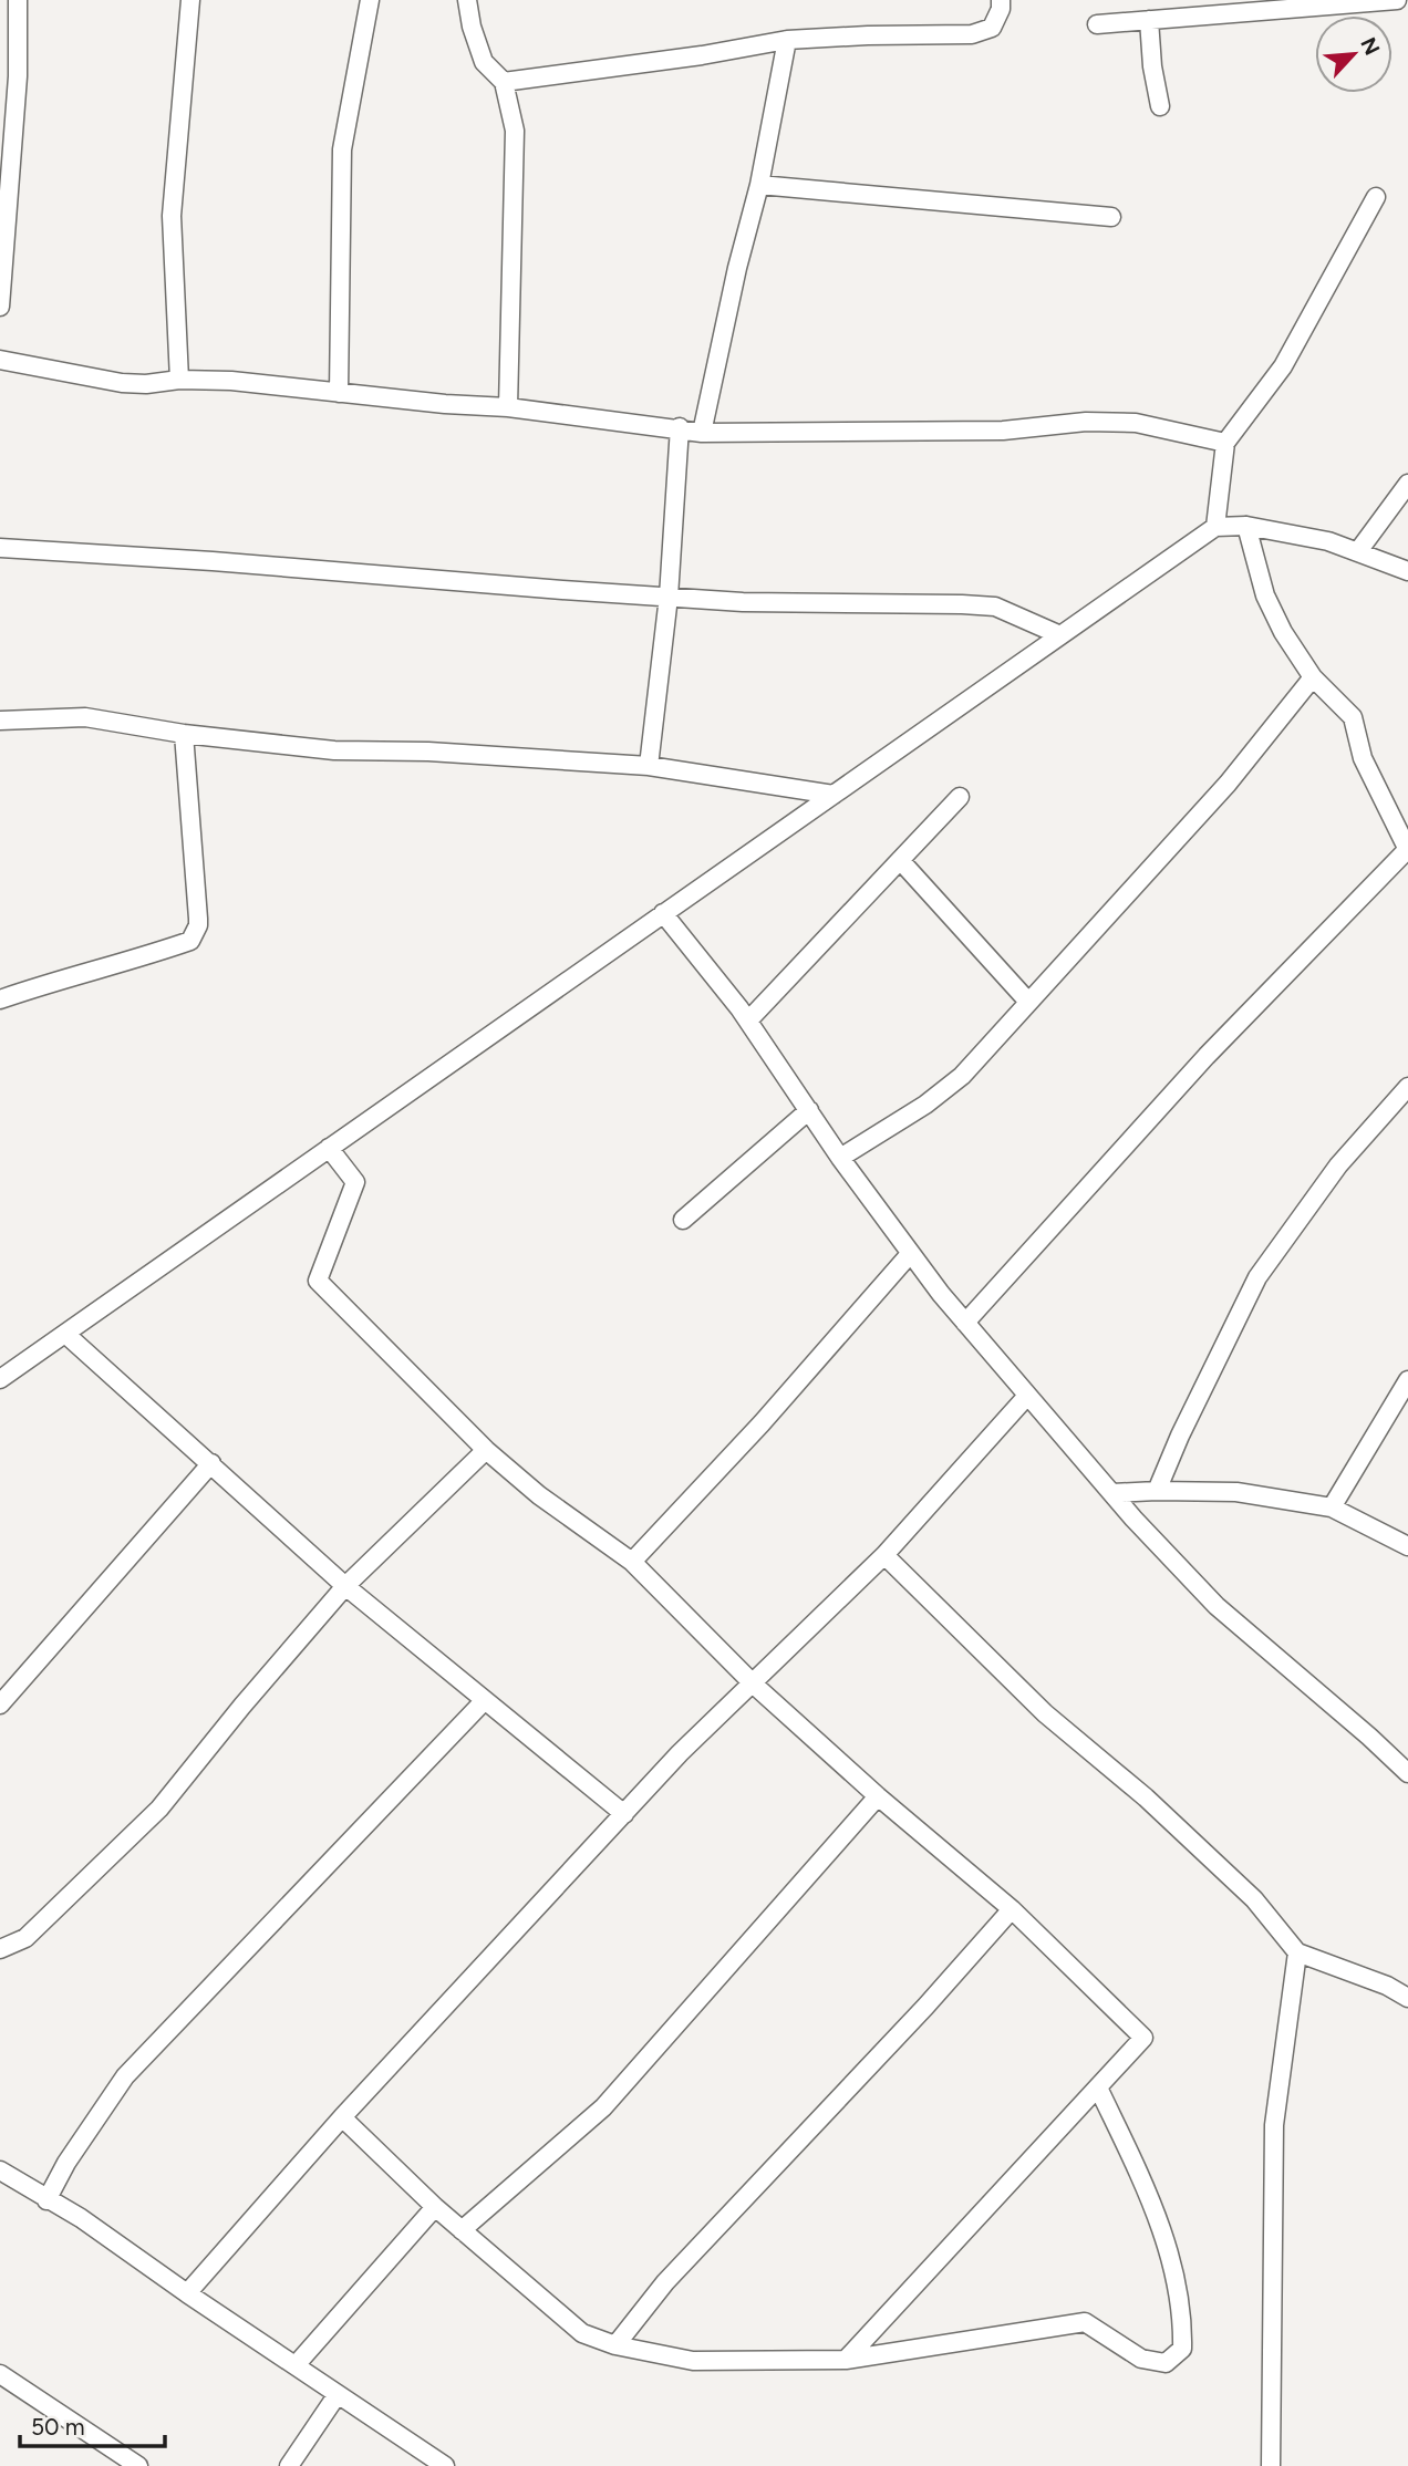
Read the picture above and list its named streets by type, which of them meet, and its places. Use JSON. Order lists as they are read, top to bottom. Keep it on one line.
{"scale_bar":"50 m","north":"top right"}
